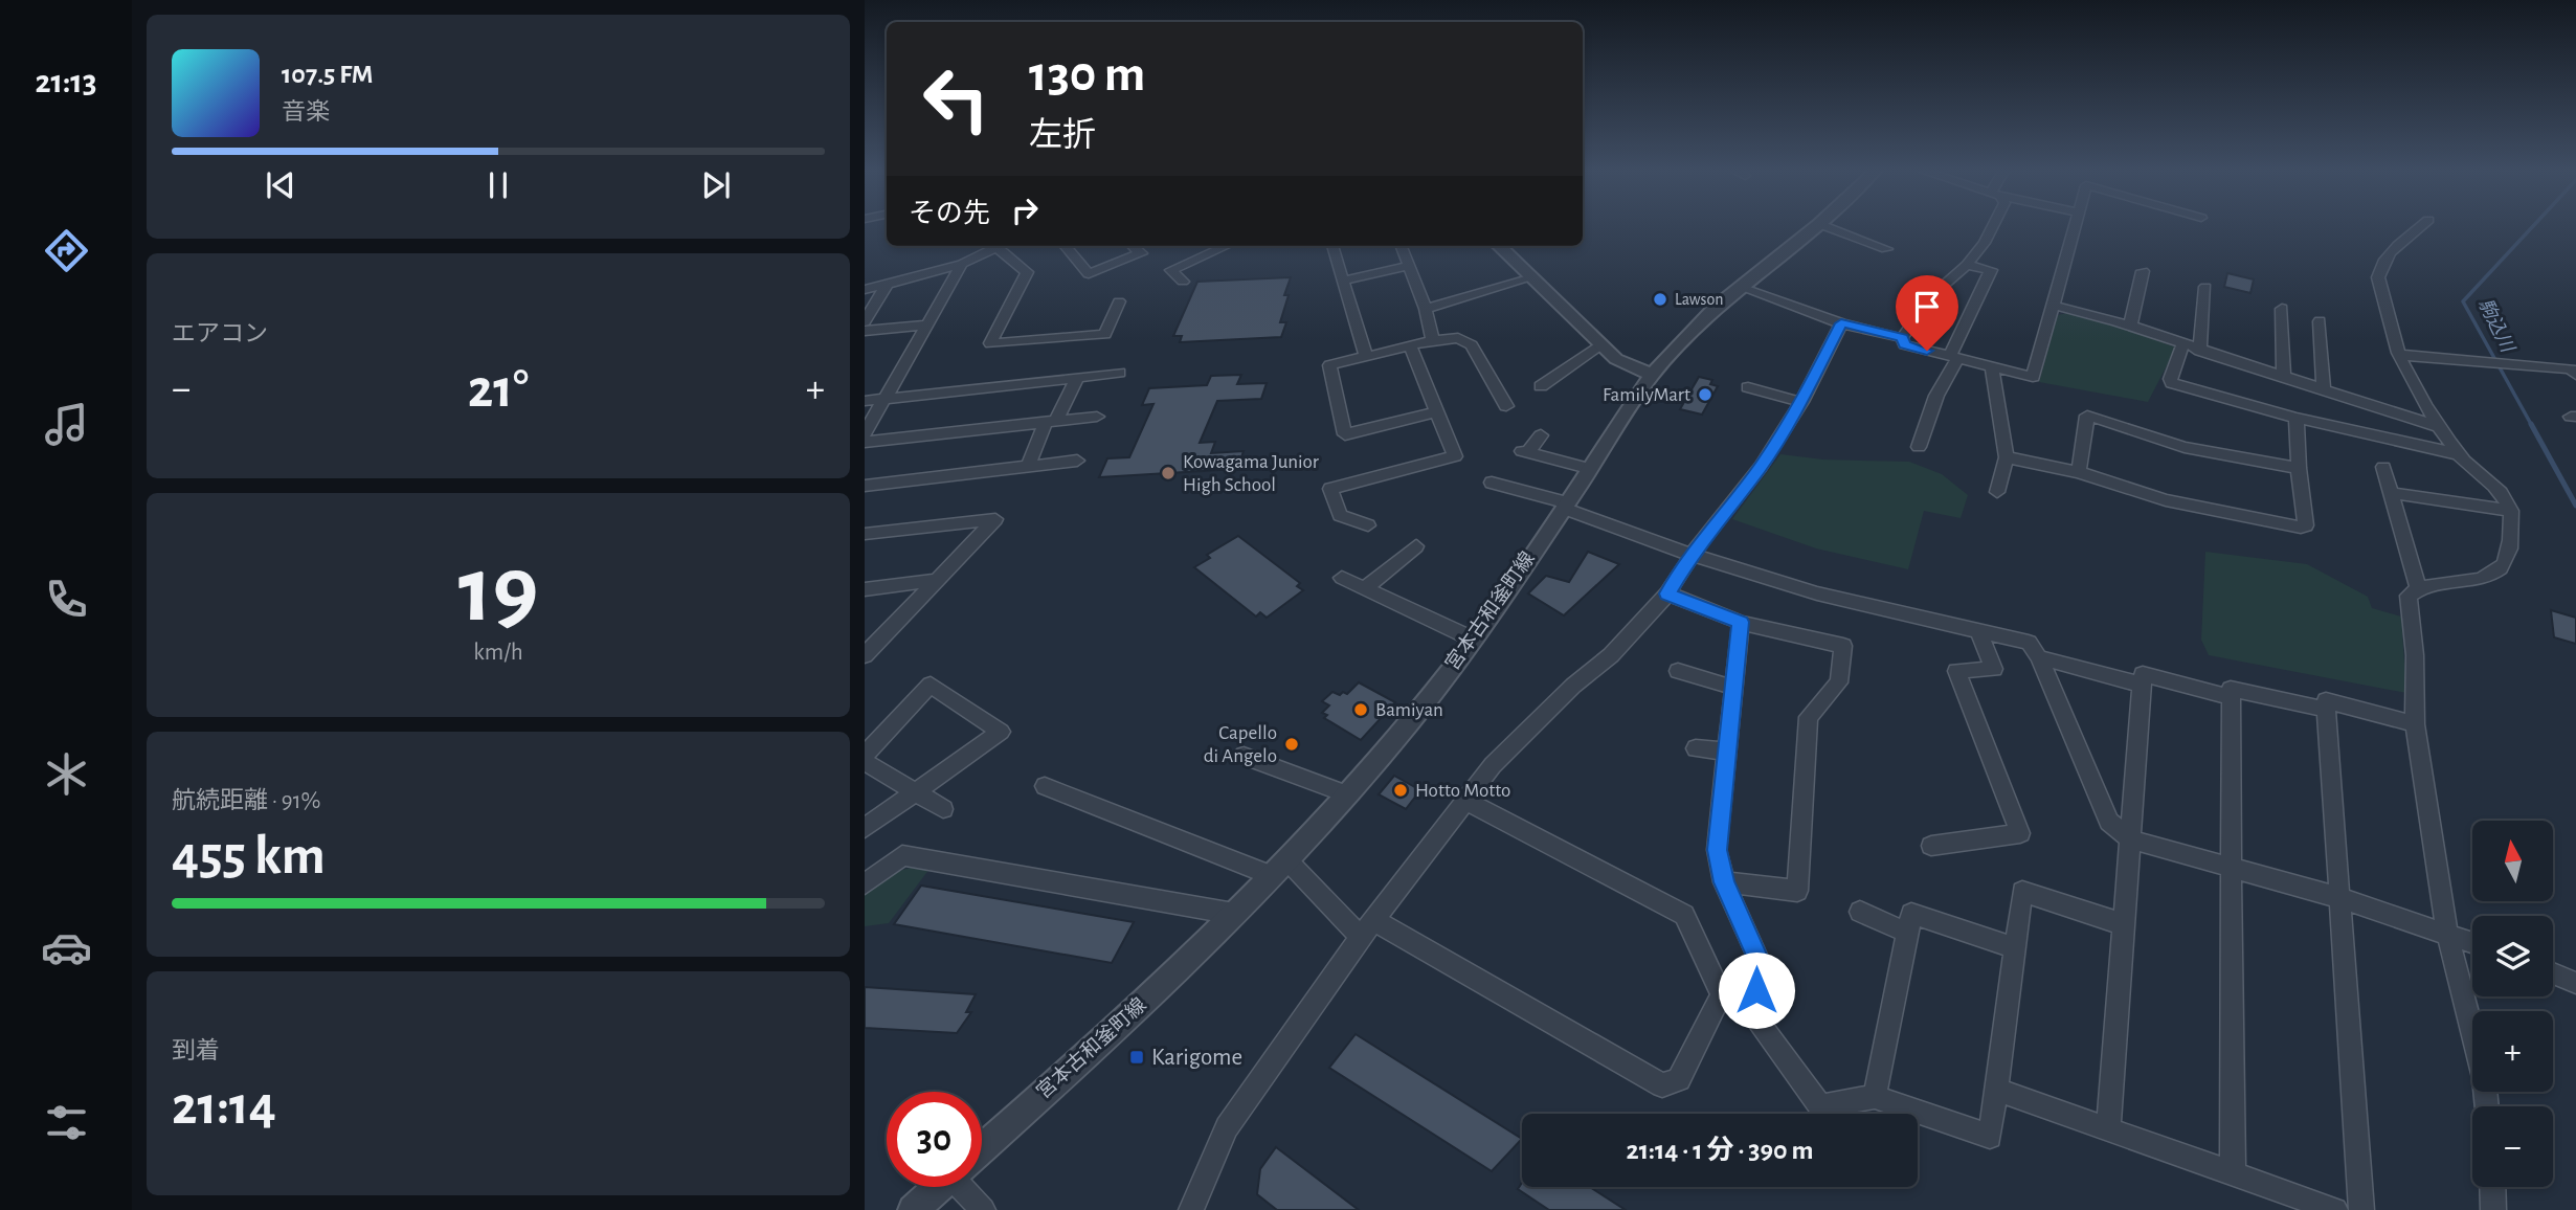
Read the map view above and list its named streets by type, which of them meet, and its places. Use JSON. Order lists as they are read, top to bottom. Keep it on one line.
{"streets":{"street":["宮本古和釜町線"]},"water":["駒込川"],"places":{"other":["Lawson","FamilyMart","Kowagama Junior High School","Bamiyan","Capello di Angelo","Hotto Motto"],"transit":["Karigome"]},"north":"top","page":{"tabs":"21:13","turn":["130 m","左折"],"song":["107.5 FM","音楽"],"then":"その先","tile":["エアコン",["19","km/h"],["航続距離 · 91%","455 km"],["到着","21:14"]],"heat":["−","21°","+"],"map_buttons":["+","−"],"limit":"30","trip":"21:14 · 1 分 · 390 m"}}
